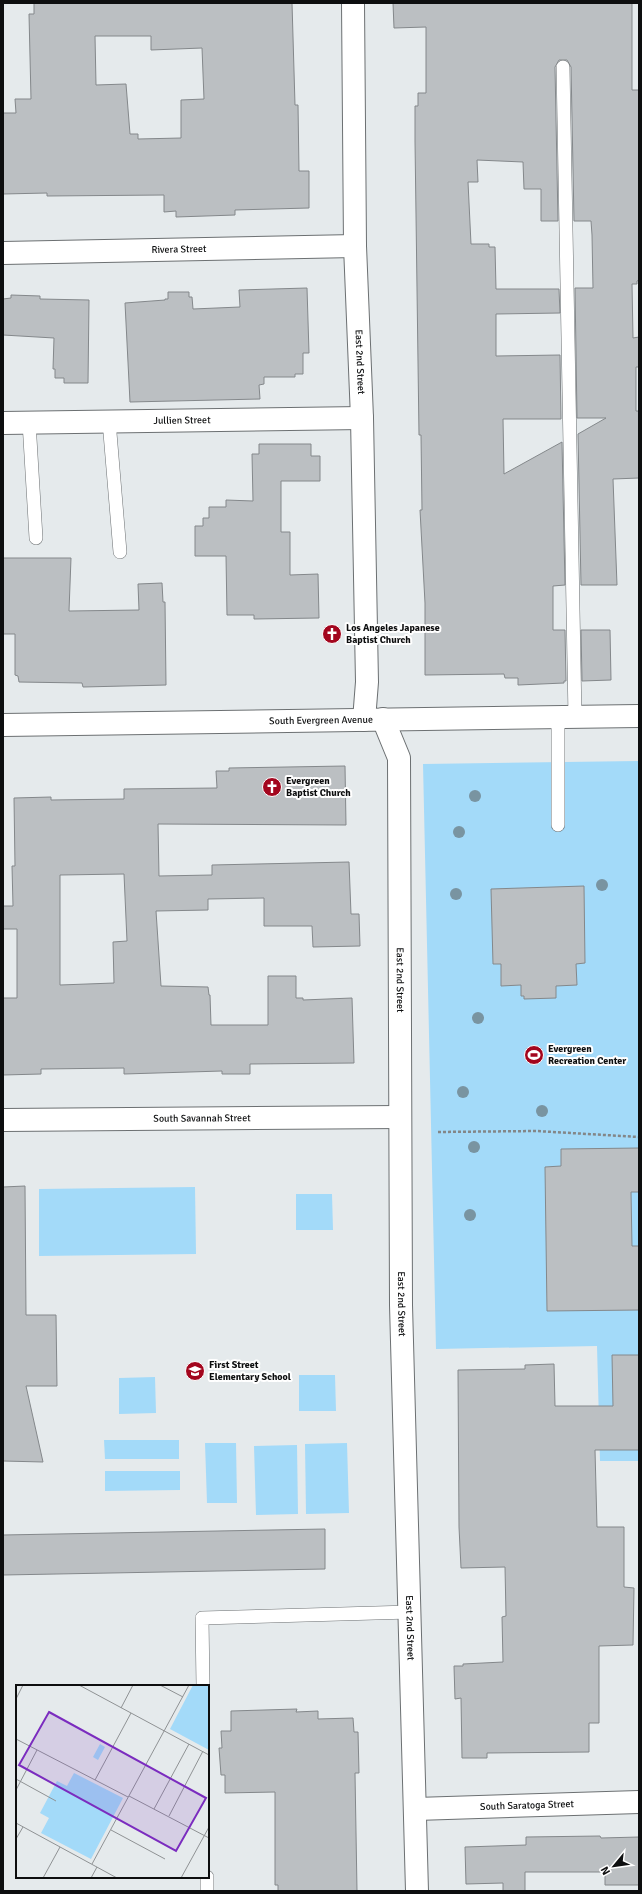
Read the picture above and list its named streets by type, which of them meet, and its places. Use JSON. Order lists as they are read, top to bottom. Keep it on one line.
{"streets":{"street":["Rivera Street","East 2nd Street","Jullien Street","South Evergreen Avenue","South Savannah Street","South Saratoga Street"]},"crossings":[["Rivera Street","East 2nd Street"],["East 2nd Street","Jullien Street"],["East 2nd Street","South Evergreen Avenue"],["East 2nd Street","South Savannah Street"],["East 2nd Street","South Saratoga Street"]],"places":{"church":["Los Angeles Japanese Baptist Church","Evergreen Baptist Church"],"sports":["Evergreen Recreation Center"],"school or university":["First Street Elementary School"]},"north":"bottom left"}
